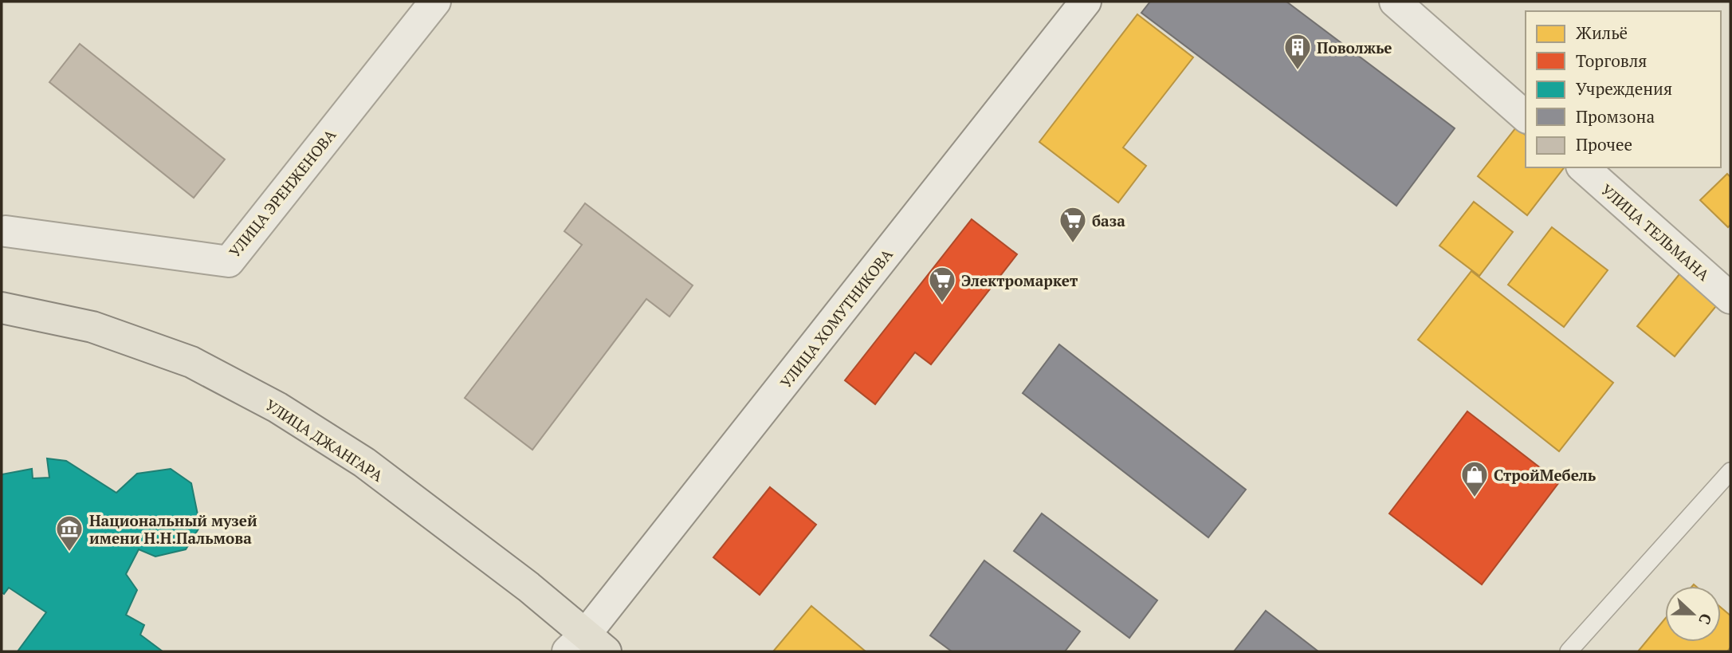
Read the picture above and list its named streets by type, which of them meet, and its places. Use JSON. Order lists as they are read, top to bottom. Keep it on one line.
{"streets":{"main road":["УЛИЦА ДЖАНГАРА"],"street":["УЛИЦА ЭРЕНЖЕНОВА","УЛИЦА ТЕЛЬМАНА","УЛИЦА ХОМУТНИКОВА"]},"crossings":[["УЛИЦА ХОМУТНИКОВА","УЛИЦА ДЖАНГАРА"]],"places":{"building":["Поволжье"],"supermarket":["база","Электромаркет"],"shop":["СтройМебель"],"museum":["Национальный музей имени Н.Н.Пальмова"]},"legend":["Жильё","Торговля","Учреждения","Промзона","Прочее"],"north":"right"}
